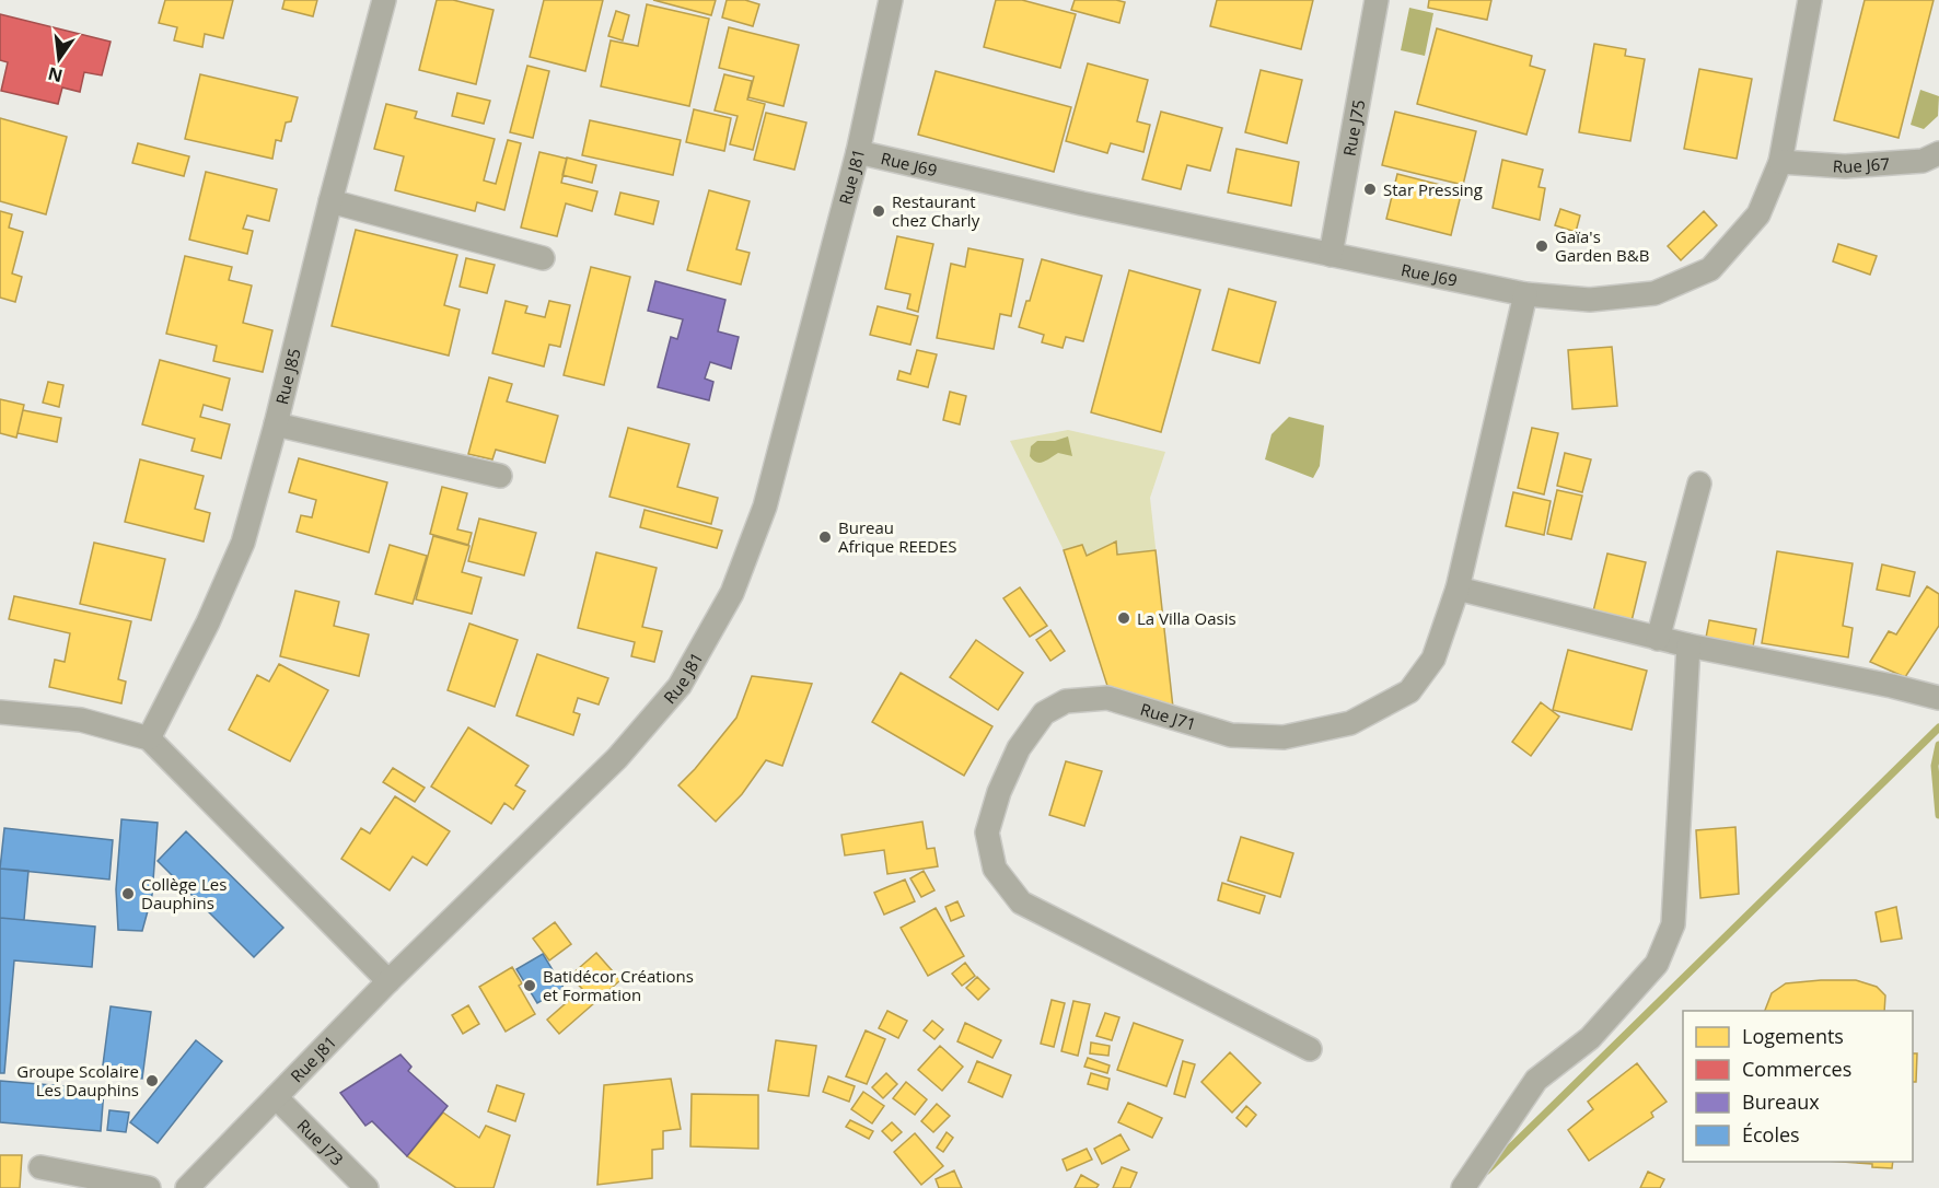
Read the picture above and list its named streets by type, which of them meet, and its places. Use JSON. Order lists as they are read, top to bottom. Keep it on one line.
{"streets":{"street":["Rue J75","Rue J69","Rue J67","Rue J81","Rue J85","Rue J71","Rue J73"]},"crossings":[["Rue J75","Rue J69"],["Rue J69","Rue J67"],["Rue J69","Rue J81"],["Rue J69","Rue J71"],["Rue J81","Rue J73"]],"places":["Star Pressing","Restaurant chez Charly","Gaïa's Garden B&B","Bureau Afrique REEDES","La Villa Oasis","Collège Les Dauphins","Batidécor Créations et Formation","Groupe Scolaire Les Dauphins"],"legend":["Logements","Commerces","Bureaux","Écoles"],"north":"bottom"}
